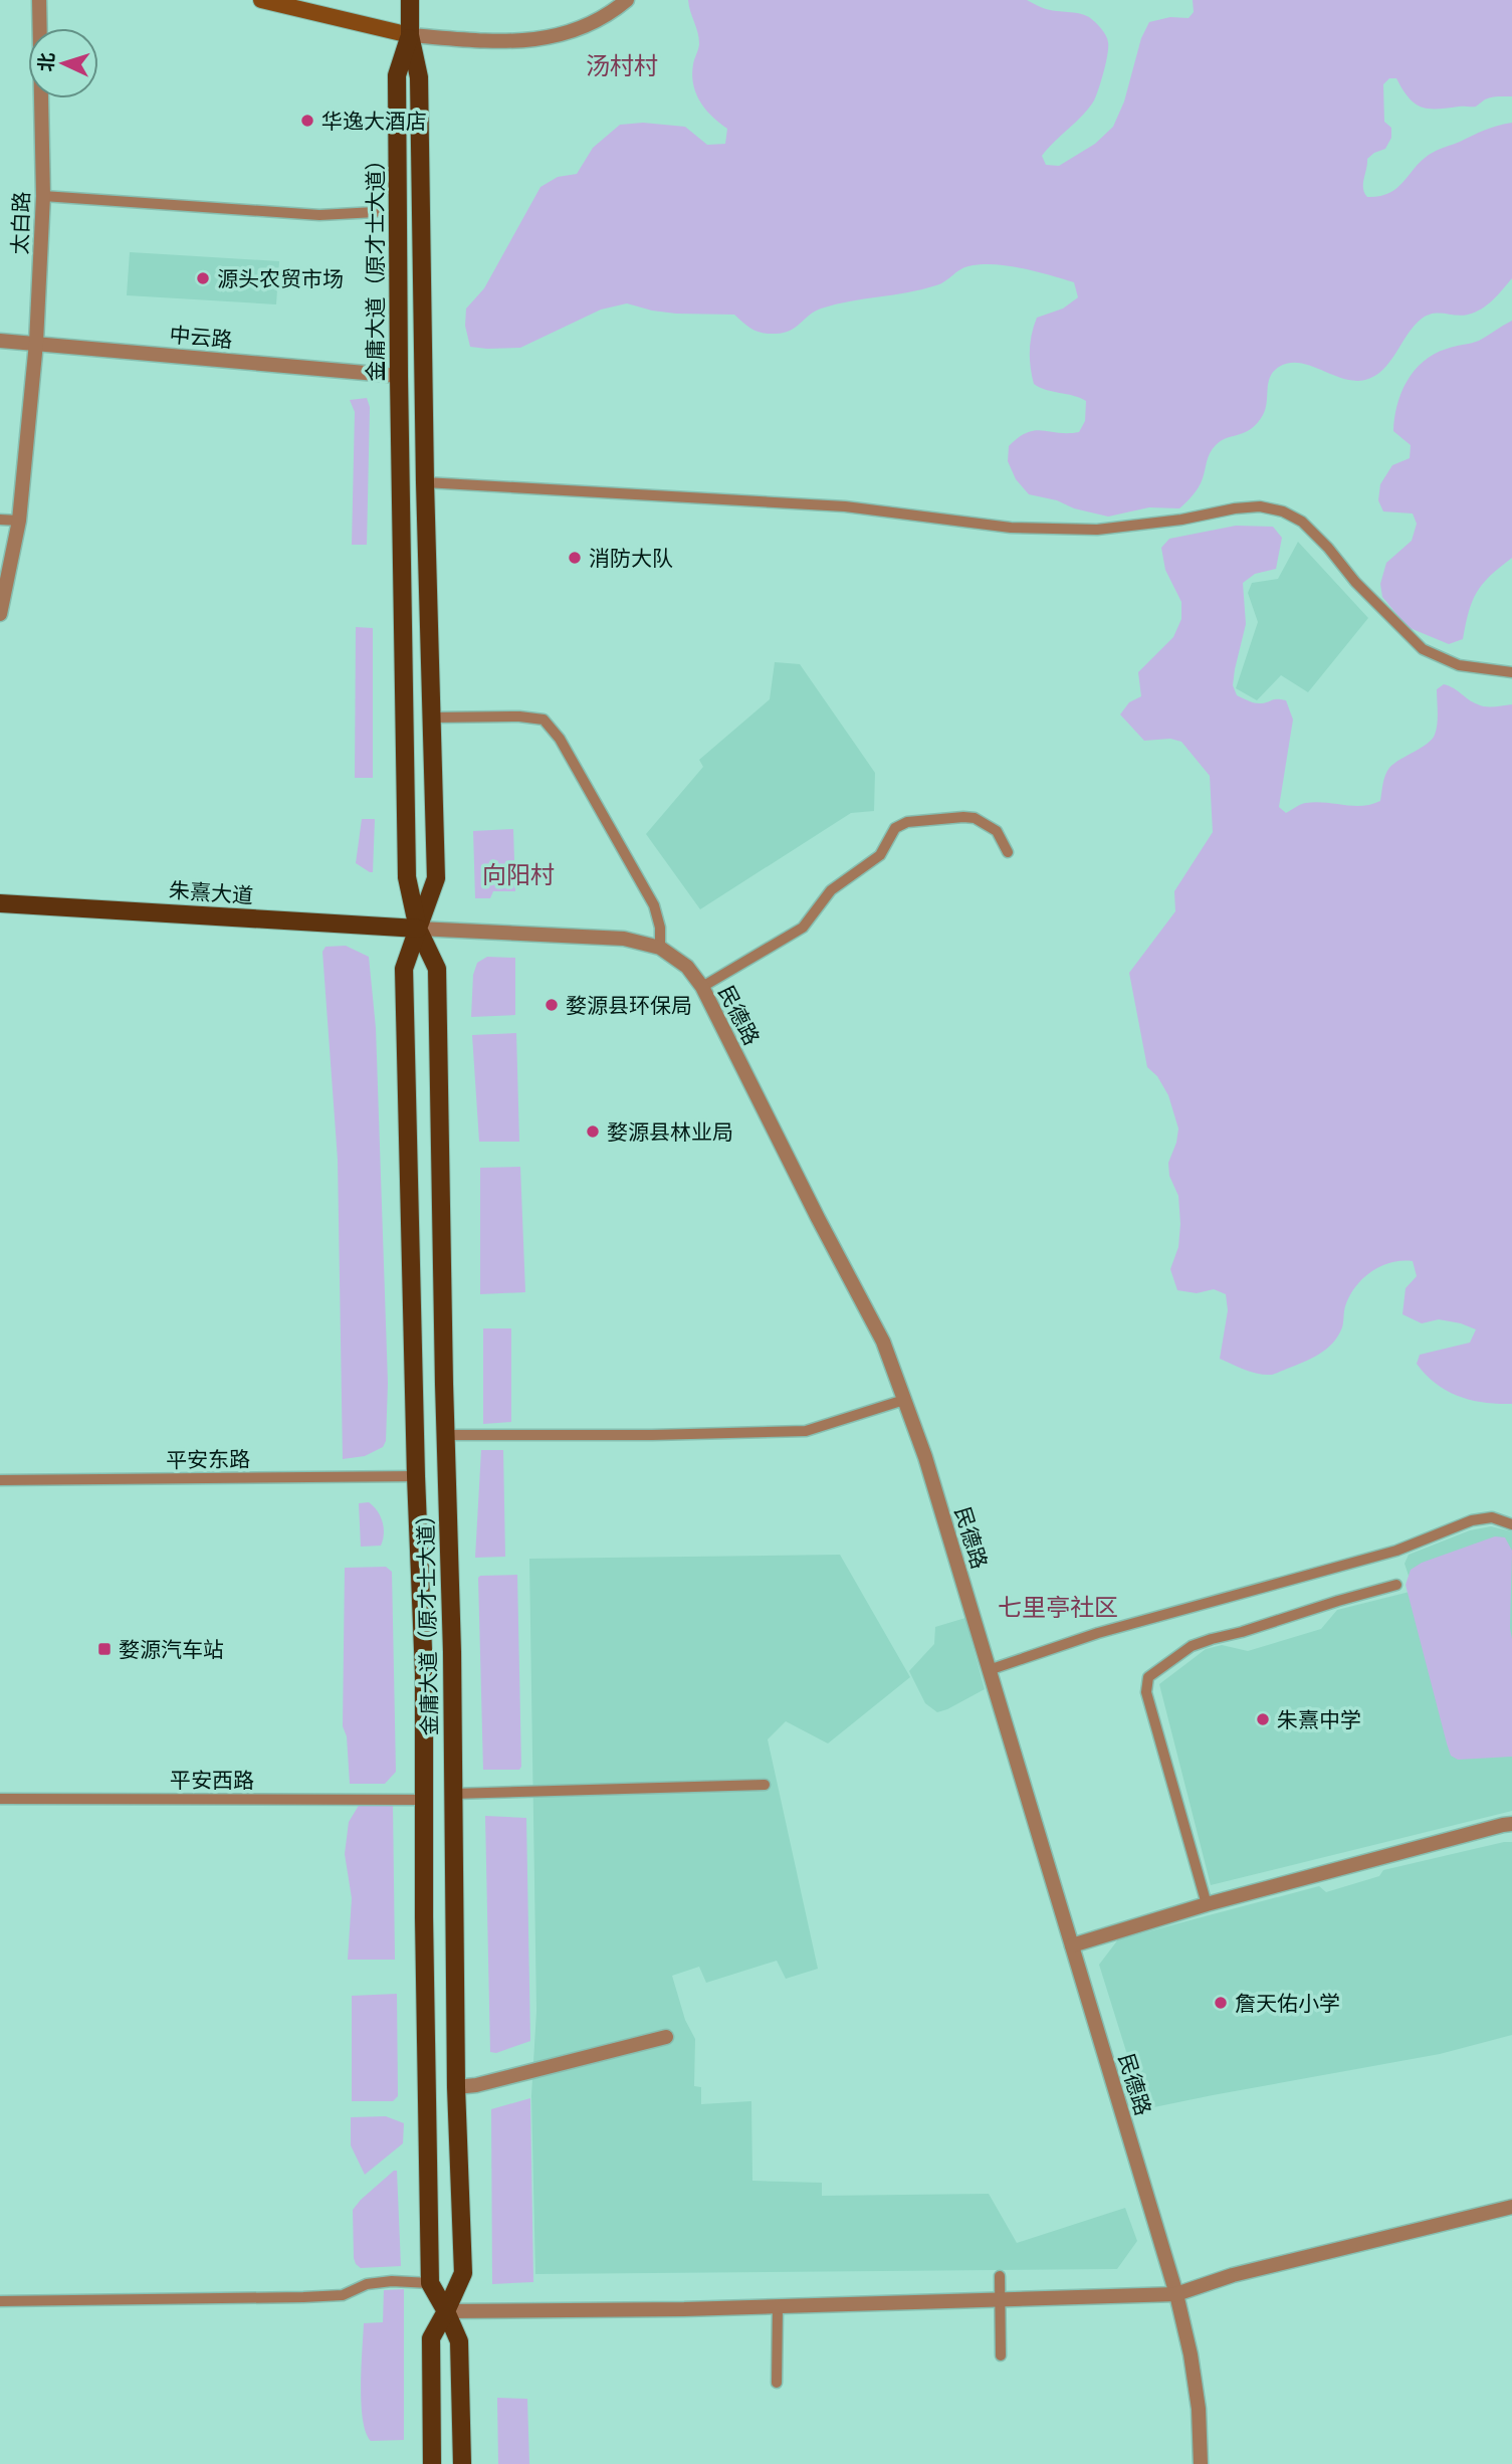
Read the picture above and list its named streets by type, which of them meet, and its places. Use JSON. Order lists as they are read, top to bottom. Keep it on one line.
{"streets":{"main road":["金庸大道（原才士大道）","朱熹大道"],"street":["太白路","中云路","民德路","平安东路","平安西路"]},"crossings":[["太白路","中云路"],["金庸大道（原才士大道）","中云路"],["金庸大道（原才士大道）","朱熹大道"],["金庸大道（原才士大道）","民德路"],["金庸大道（原才士大道）","平安东路"],["金庸大道（原才士大道）","平安西路"],["朱熹大道","民德路"]],"districts":["汤村村","向阳村","七里亭社区"],"places":{"other":["华逸大酒店","源头农贸市场","消防大队","婺源县环保局","婺源县林业局","朱熹中学","詹天佑小学"],"transit":["婺源汽车站"]},"north":"left"}
